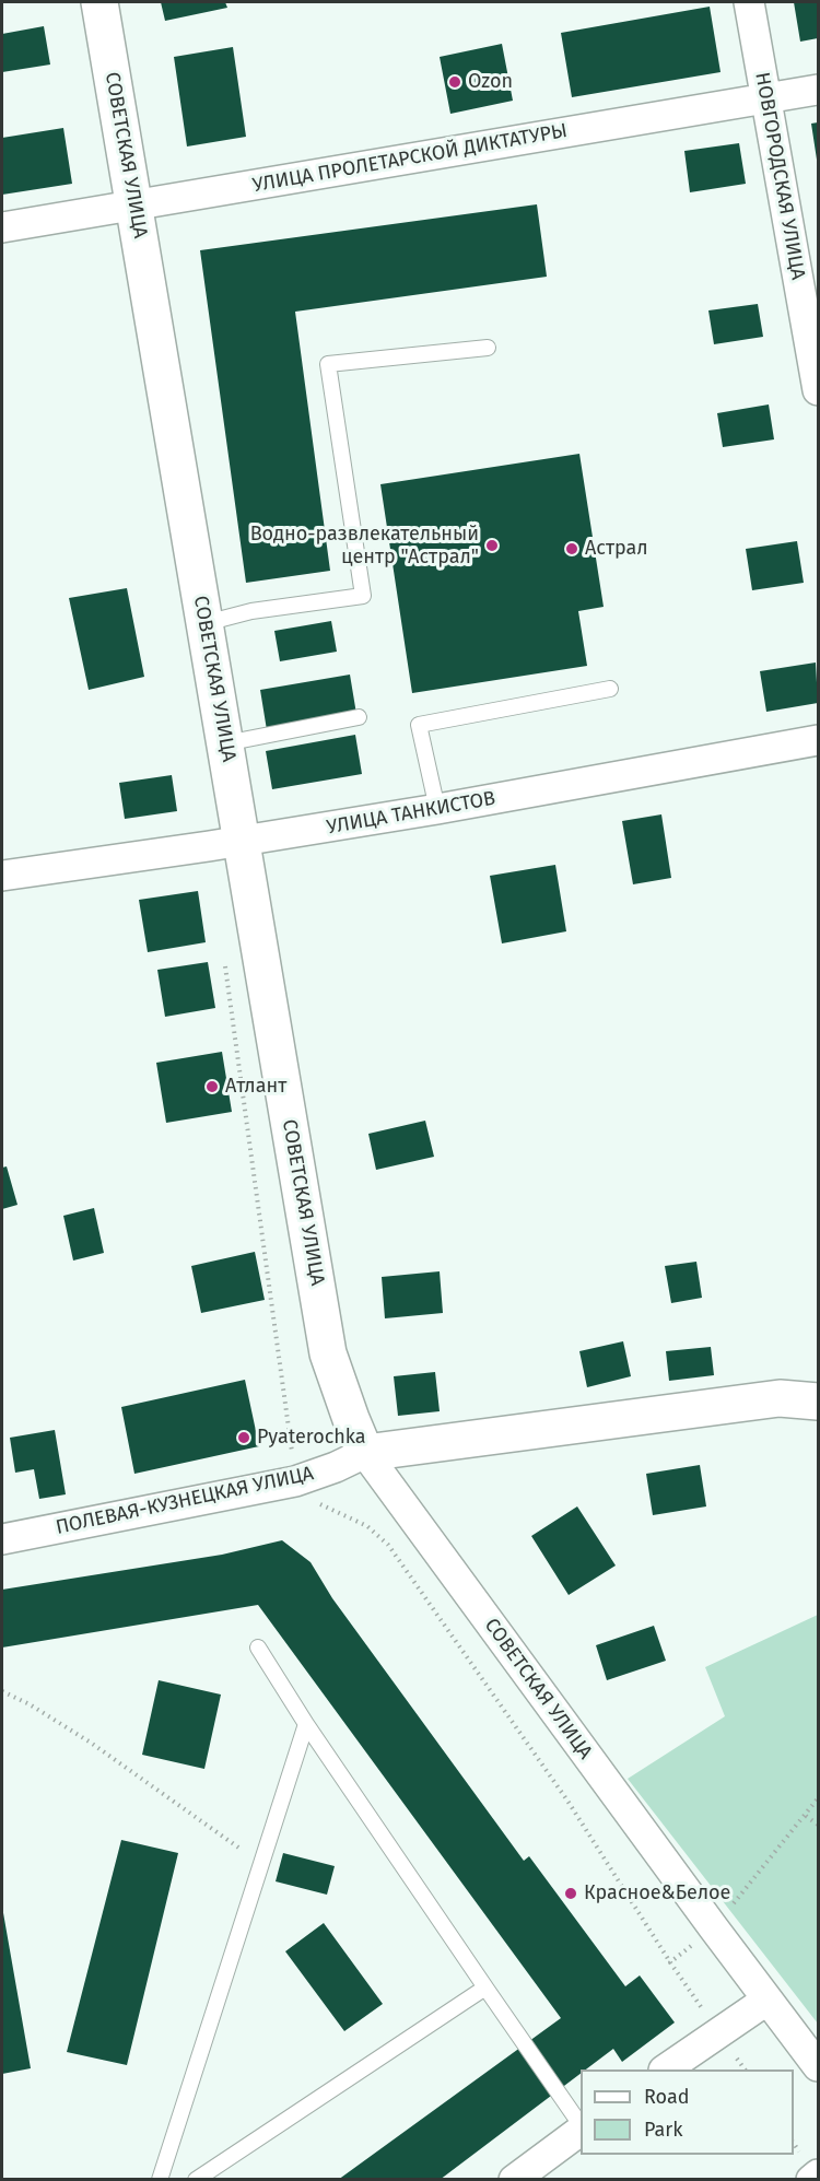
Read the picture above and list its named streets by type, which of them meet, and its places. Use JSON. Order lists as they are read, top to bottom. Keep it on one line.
{"streets":{"main road":["СОВЕТСКАЯ УЛИЦА"],"street":["УЛИЦА ПРОЛЕТАРСКОЙ ДИКТАТУРЫ","НОВГОРОДСКАЯ УЛИЦА","УЛИЦА ТАНКИСТОВ","ПОЛЕВАЯ-КУЗНЕЦКАЯ УЛИЦА"]},"crossings":[["СОВЕТСКАЯ УЛИЦА","УЛИЦА ПРОЛЕТАРСКОЙ ДИКТАТУРЫ"],["СОВЕТСКАЯ УЛИЦА","УЛИЦА ТАНКИСТОВ"],["СОВЕТСКАЯ УЛИЦА","ПОЛЕВАЯ-КУЗНЕЦКАЯ УЛИЦА"],["УЛИЦА ПРОЛЕТАРСКОЙ ДИКТАТУРЫ","НОВГОРОДСКАЯ УЛИЦА"]],"places":["Ozon","Водно-развлекательный центр \"Астрал\"","Астрал","Атлант","Pyaterochka","Красное&Белое"],"legend":["Road","Park"]}
